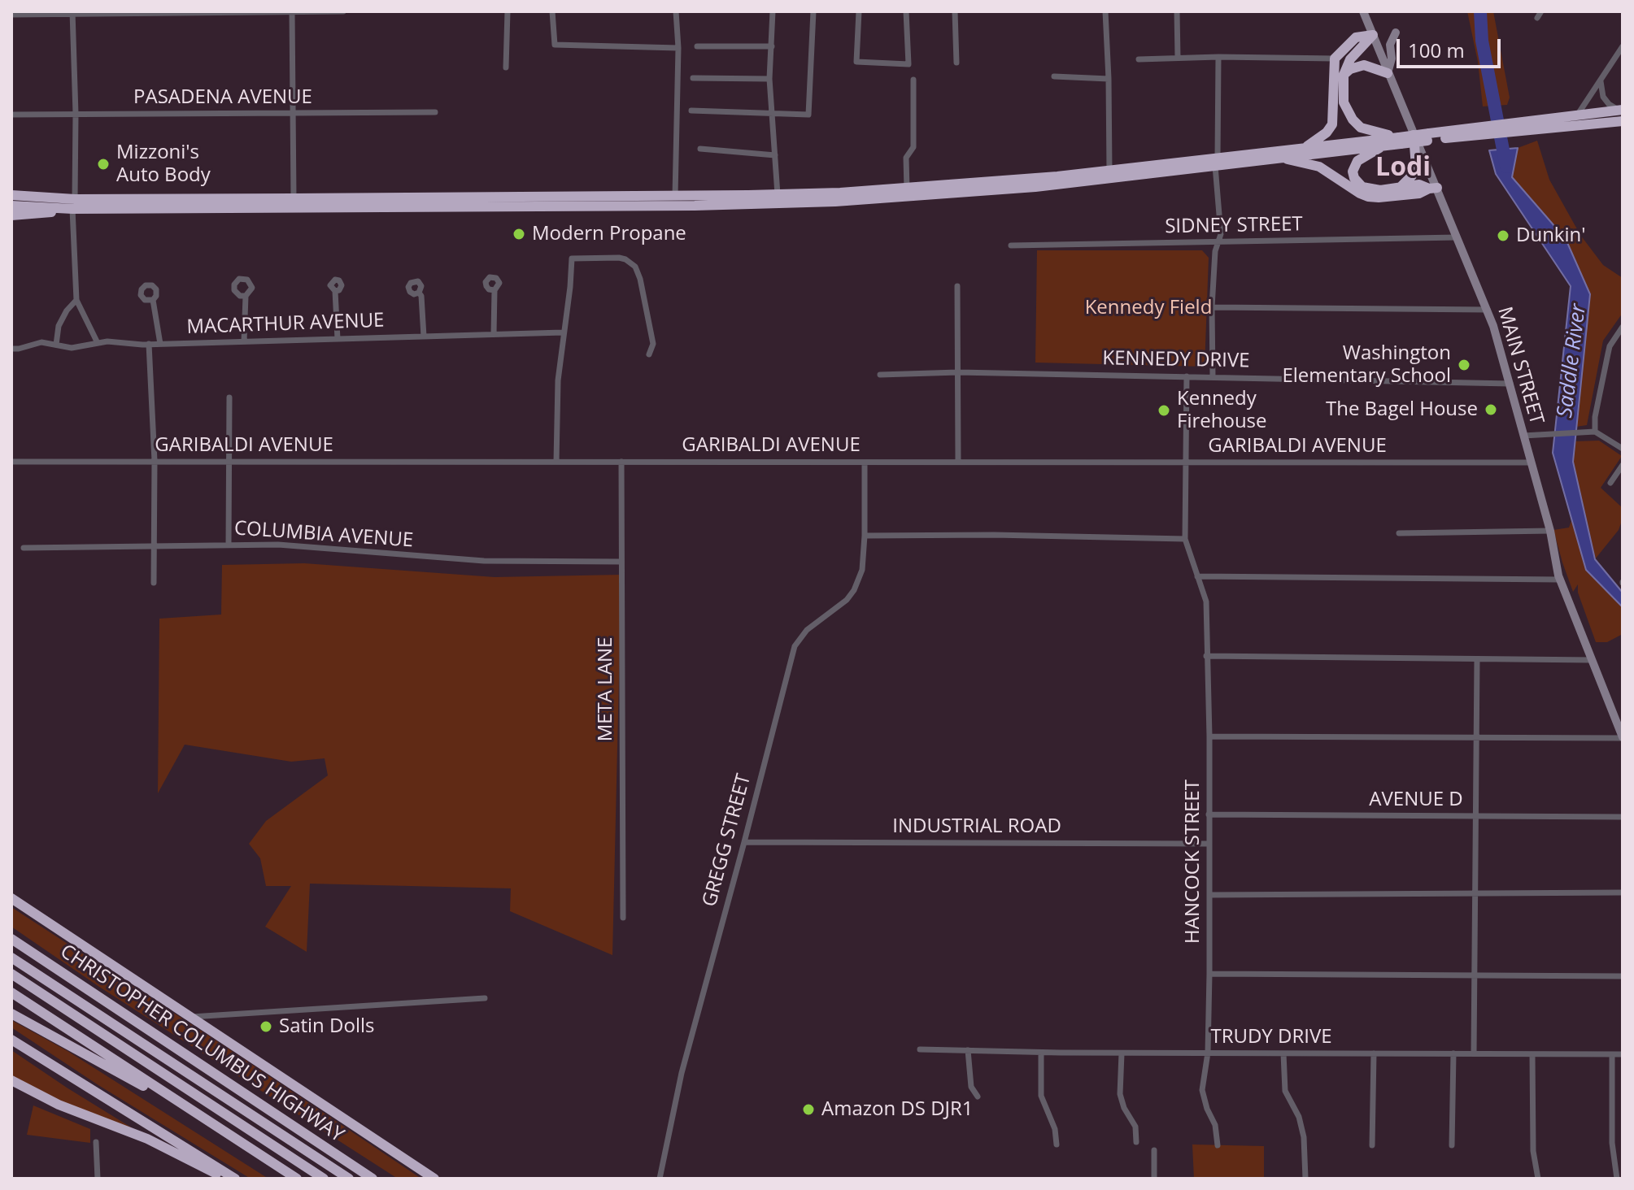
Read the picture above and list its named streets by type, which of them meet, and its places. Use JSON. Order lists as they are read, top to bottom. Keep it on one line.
{"streets":{"highway":["CHRISTOPHER COLUMBUS HIGHWAY"],"street":["PASADENA AVENUE","SIDNEY STREET","MACARTHUR AVENUE","KENNEDY DRIVE","MAIN STREET","GARIBALDI AVENUE","COLUMBIA AVENUE","META LANE","AVENUE D","INDUSTRIAL ROAD","GREGG STREET","HANCOCK STREET","TRUDY DRIVE"]},"crossings":[["SIDNEY STREET","MAIN STREET"],["KENNEDY DRIVE","MAIN STREET"],["KENNEDY DRIVE","HANCOCK STREET"],["MAIN STREET","GARIBALDI AVENUE"],["GARIBALDI AVENUE","META LANE"],["GARIBALDI AVENUE","GREGG STREET"],["GARIBALDI AVENUE","HANCOCK STREET"],["COLUMBIA AVENUE","META LANE"],["AVENUE D","HANCOCK STREET"],["INDUSTRIAL ROAD","GREGG STREET"],["INDUSTRIAL ROAD","HANCOCK STREET"],["HANCOCK STREET","TRUDY DRIVE"]],"districts":["Lodi"],"water":["Saddle River"],"parks":["Kennedy Field"],"places":["Mizzoni's Auto Body","Modern Propane","Dunkin'","Washington Elementary School","The Bagel House","Kennedy Firehouse","Satin Dolls","Amazon DS DJR1"],"scale_bar":"100 m"}
